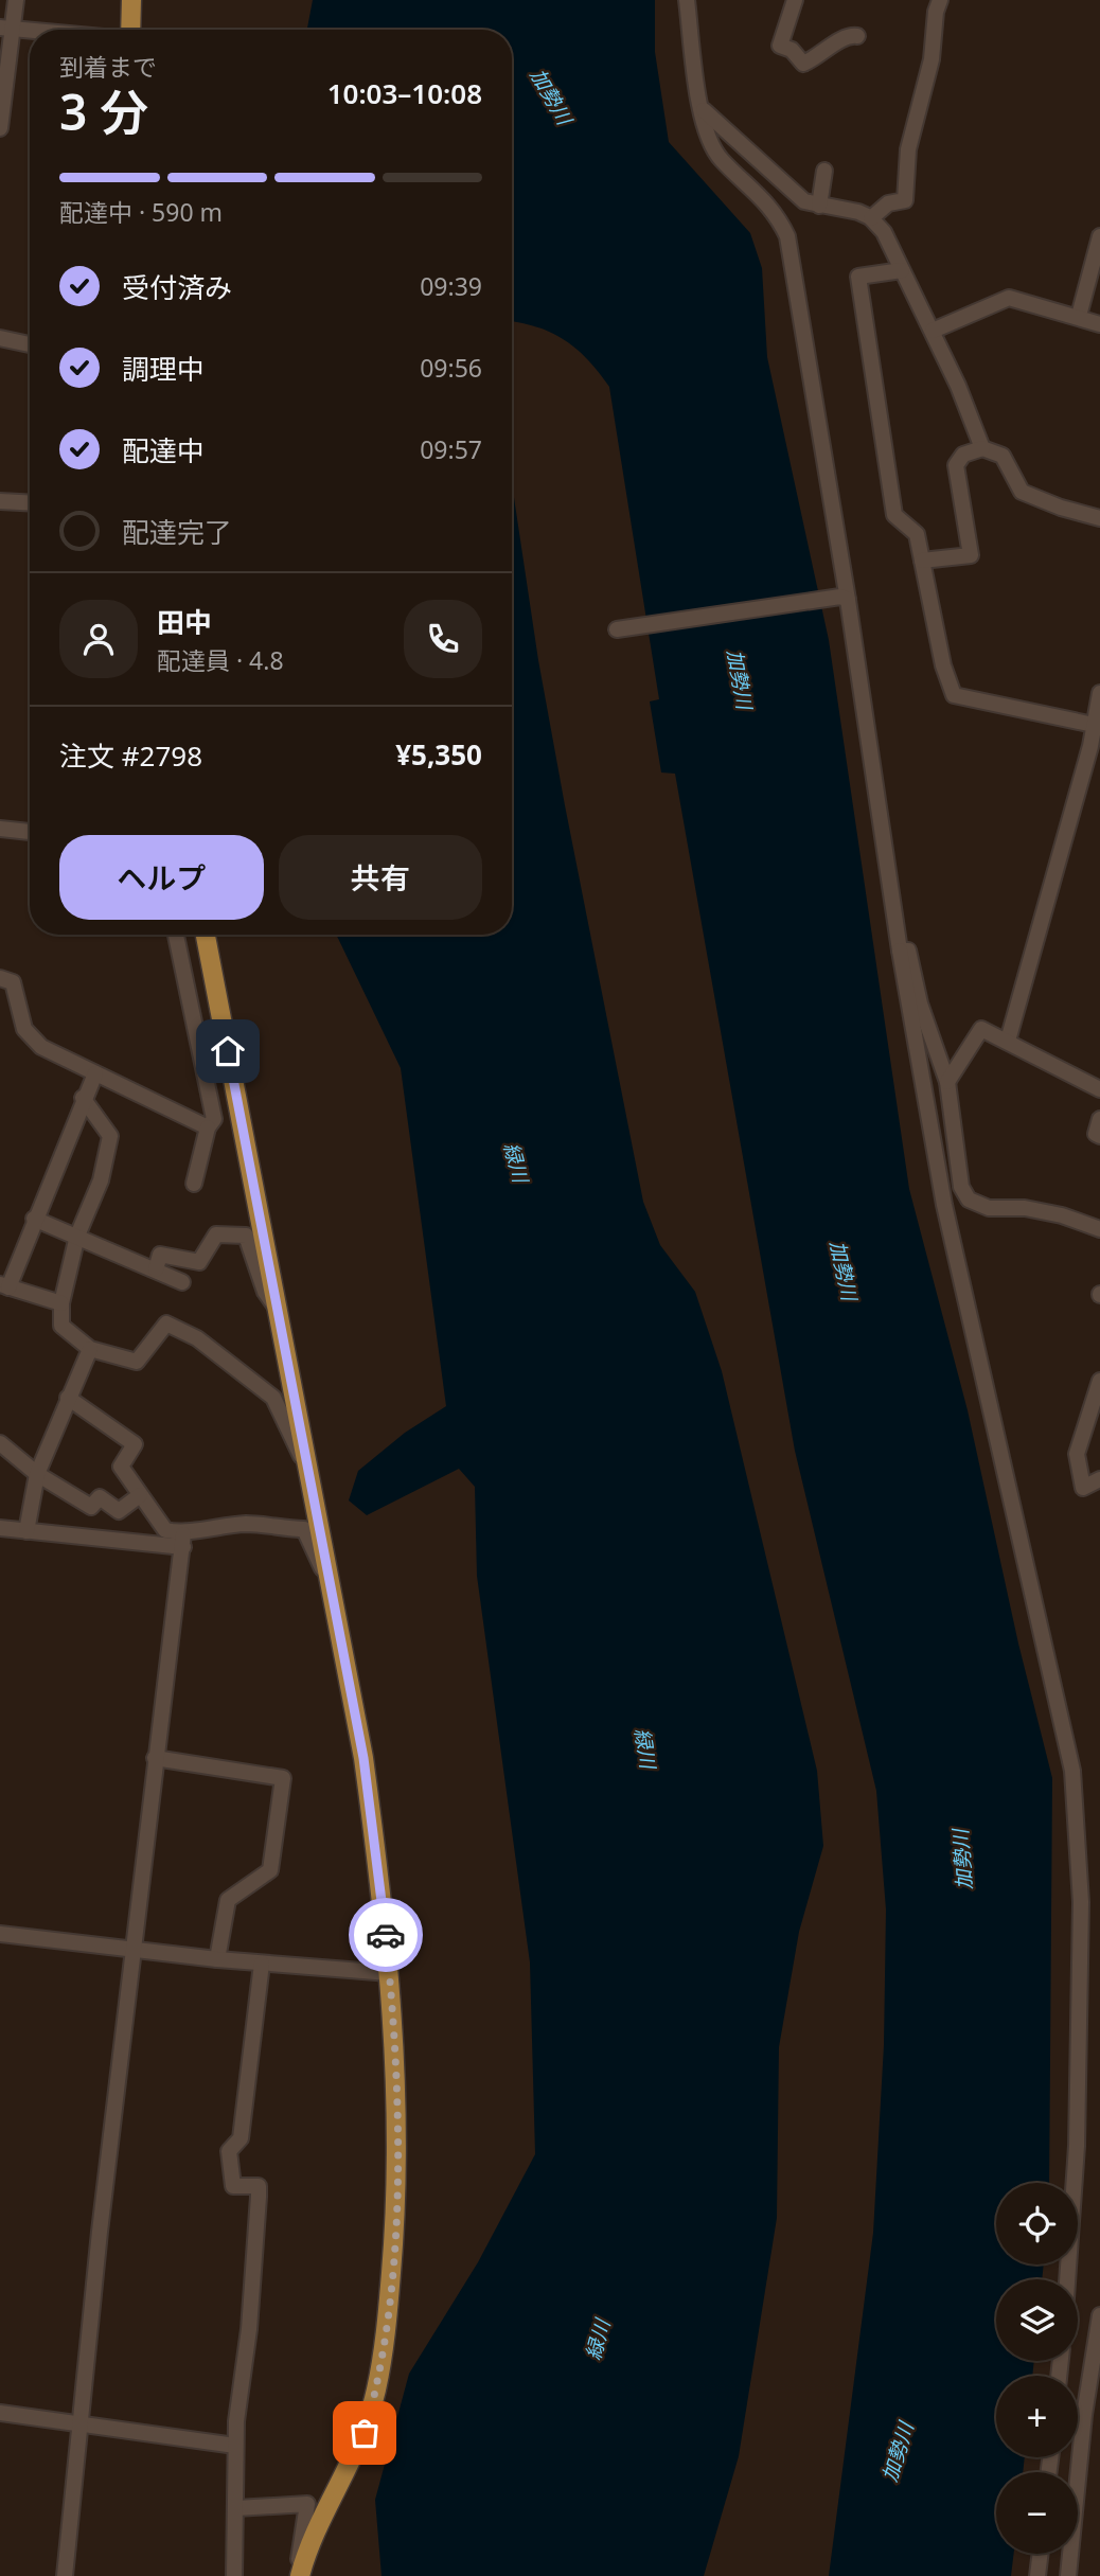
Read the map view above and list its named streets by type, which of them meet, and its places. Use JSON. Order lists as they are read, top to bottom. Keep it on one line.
{"water":["加勢川","緑川"],"page":{"heading":["3 分","到着まで","10:03–10:08"],"panel":["田中","配達員 · 4.8","注文 #2798","¥5,350"],"bar":"配達中 · 590 m","list":[["受付済み","09:39"],["調理中","09:56"],["配達中","09:57"],"配達完了"],"buttons":["ヘルプ","共有"],"map_buttons":["+","−"]}}
